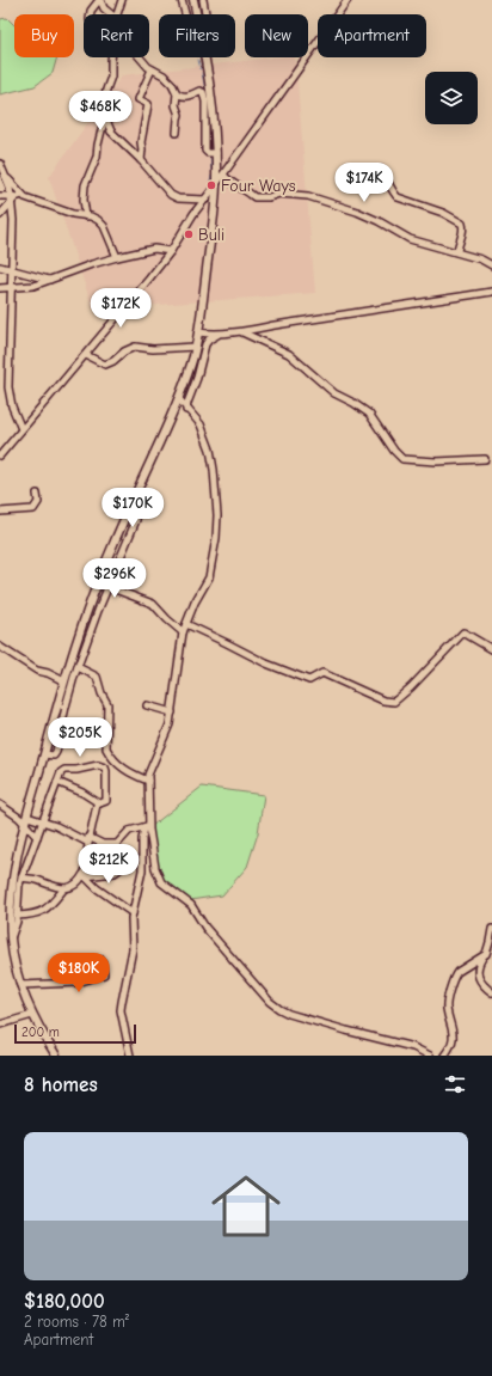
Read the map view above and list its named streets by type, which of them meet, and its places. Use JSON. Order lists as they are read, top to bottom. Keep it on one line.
{"places":["Four Ways","Buli"],"scale_bar":"200 m","page":{"chip":["Buy","Rent","Filters","New","Apartment"],"price":["$468K","$174K","$172K","$170K","$296K","$205K","$212K","$180K"],"scale":"200 m","heading":"8 homes","list":[{"name":"$180,000","note":"2 rooms · 78 m² · Apartment"}]}}
